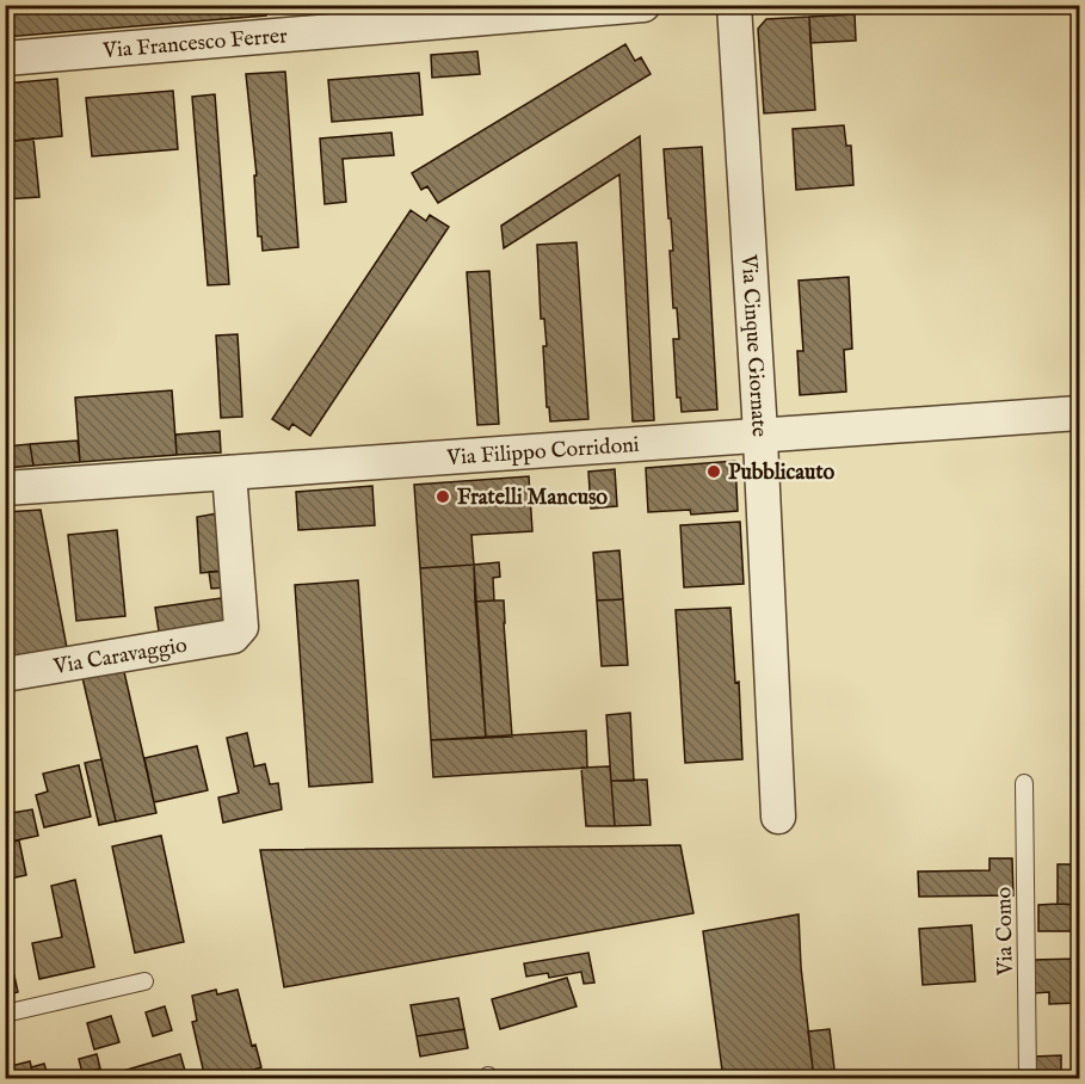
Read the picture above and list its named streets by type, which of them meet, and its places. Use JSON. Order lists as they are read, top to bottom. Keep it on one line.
{"streets":{"street":["Via Francesco Ferrer","Via Cinque Giornate","Via Filippo Corridoni","Via Caravaggio"],"lane":["Via Como"]},"crossings":[["Via Cinque Giornate","Via Filippo Corridoni"],["Via Filippo Corridoni","Via Caravaggio"]],"places":["Pubblicauto","Fratelli Mancuso"]}
